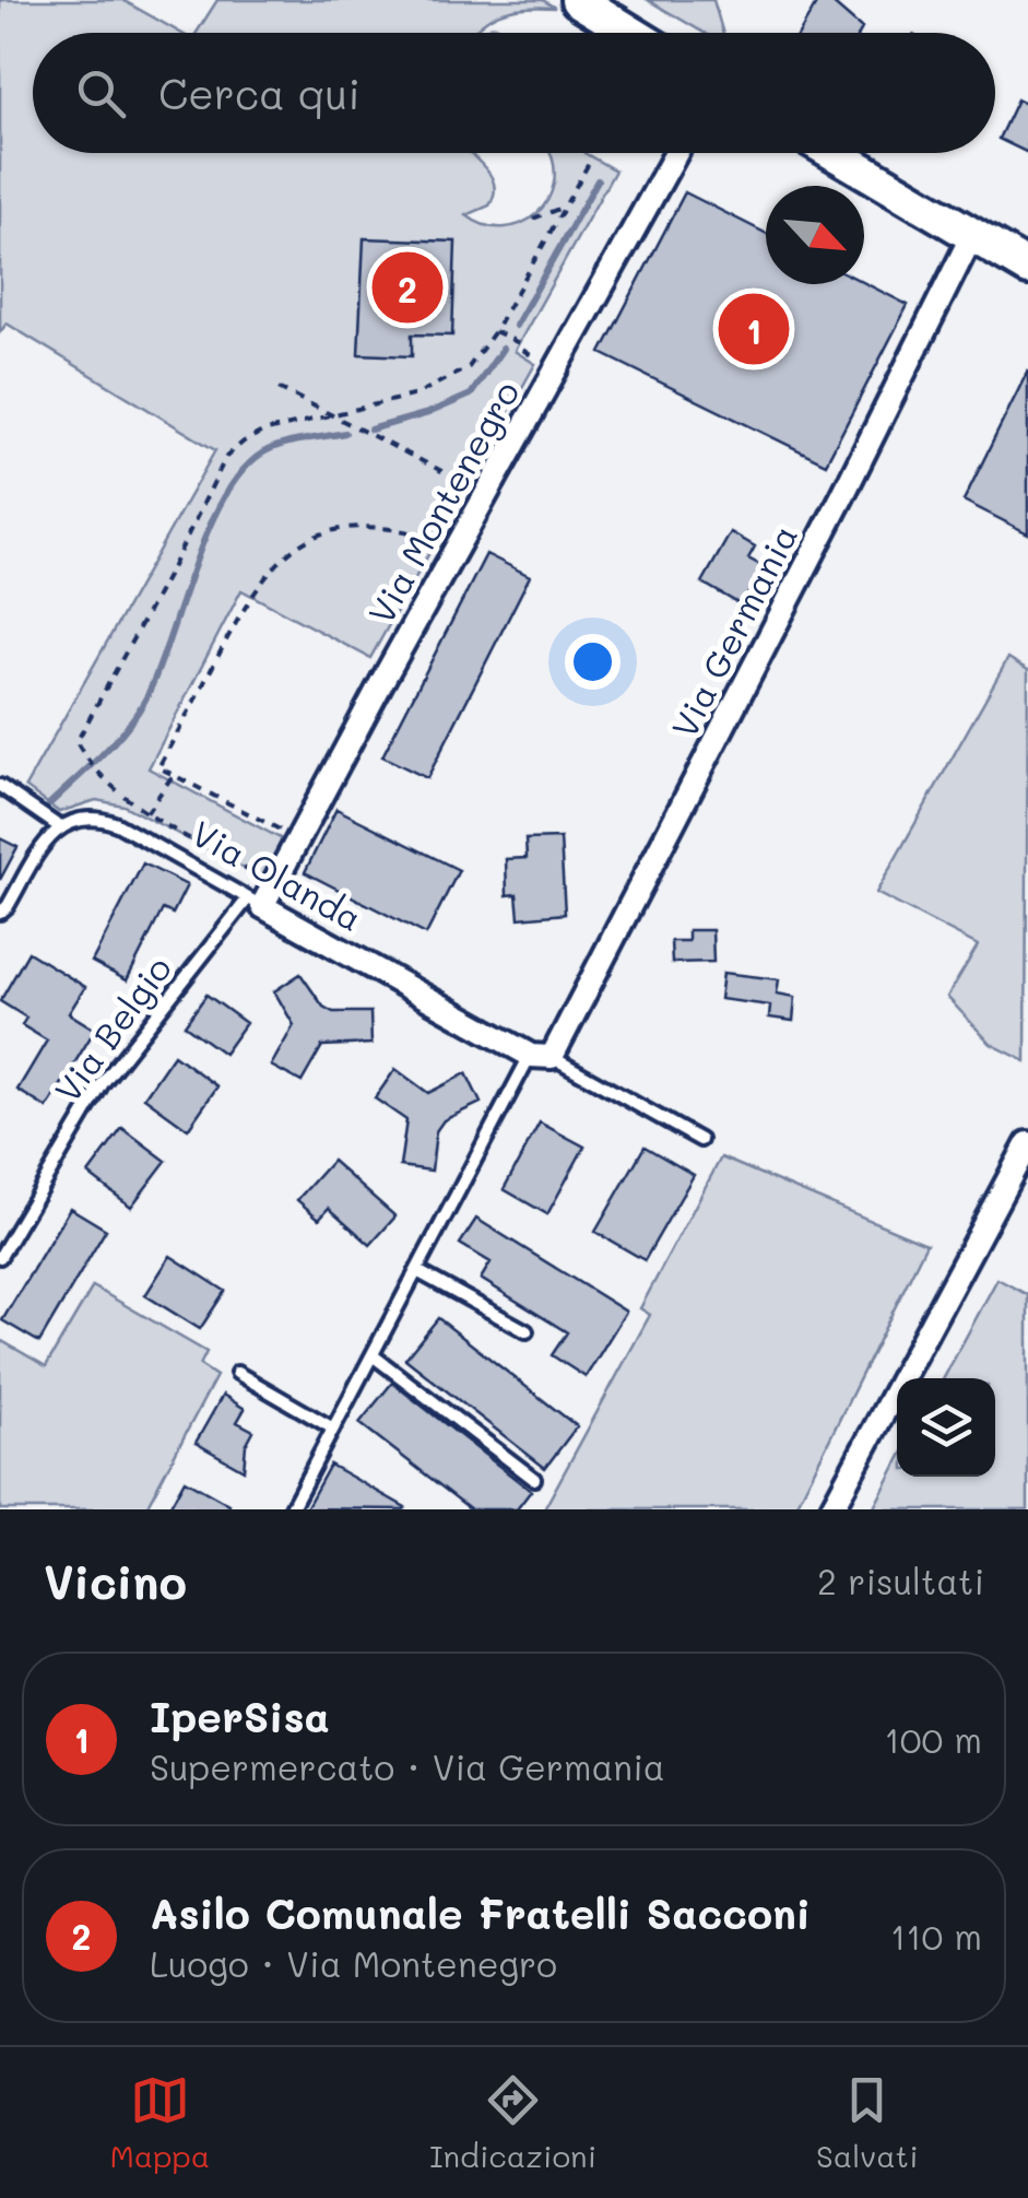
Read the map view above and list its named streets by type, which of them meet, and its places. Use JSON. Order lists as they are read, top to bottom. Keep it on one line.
{"streets":{"street":["Via Montenegro","Via Germania","Via Olanda"],"lane":["Via Belgio"]},"crossings":[["Via Montenegro","Via Olanda"],["Via Montenegro","Via Belgio"],["Via Germania","Via Olanda"],["Via Olanda","Via Belgio"]],"north":"bottom right","page":{"search":"Cerca qui","pins":["2","1"],"heading":["Vicino","2 risultati"],"list":[{"mark":"1","name":"IperSisa","note":"Supermercato · Via Germania","value":"100 m"},{"mark":"2","name":"Asilo Comunale Fratelli Sacconi","note":"Luogo · Via Montenegro","value":"110 m"}],"nav":["Mappa","Indicazioni","Salvati"]}}
